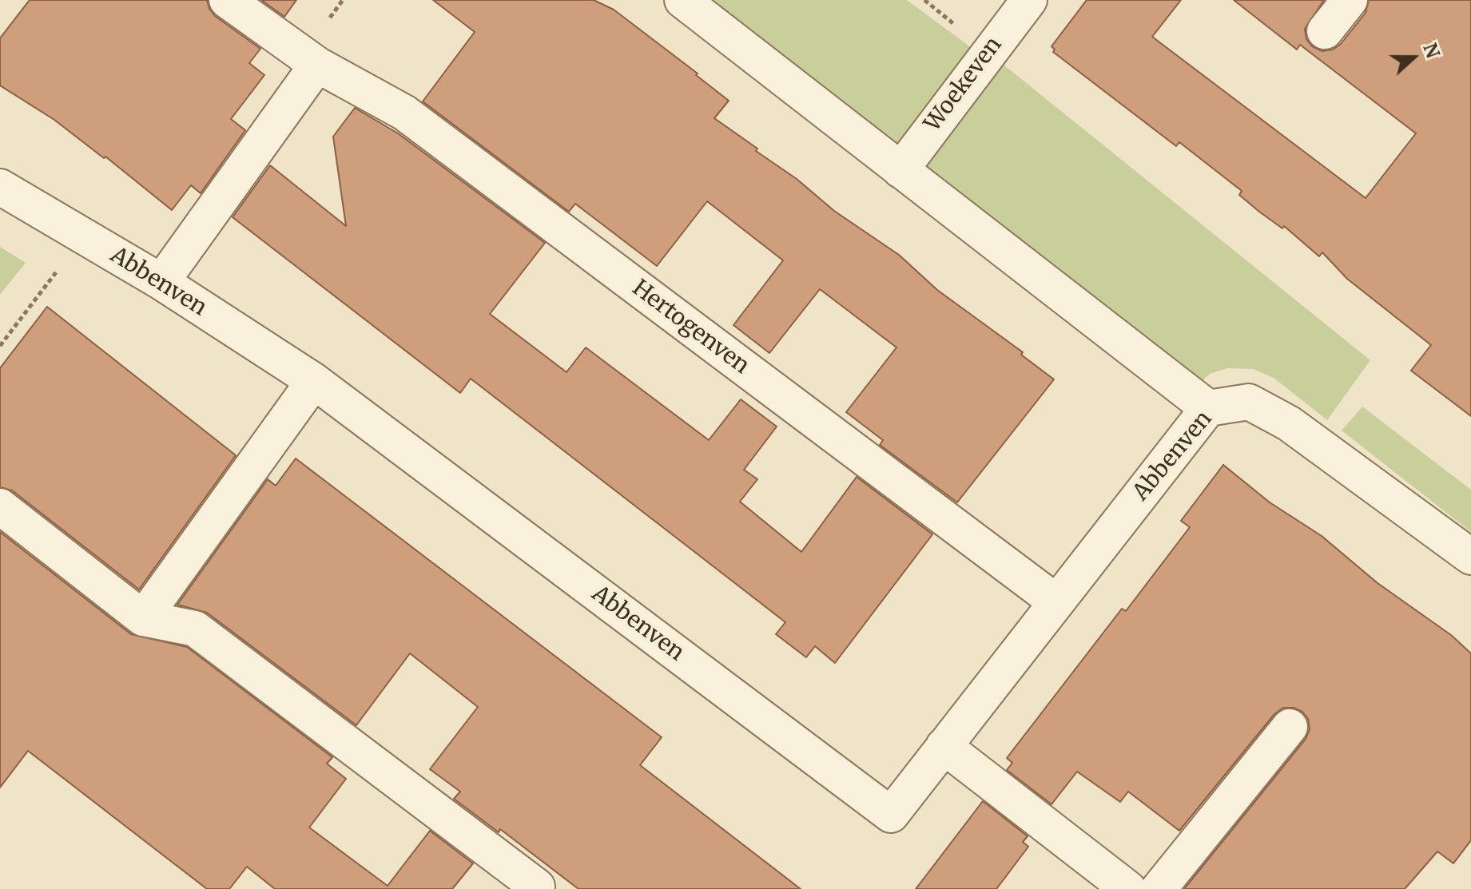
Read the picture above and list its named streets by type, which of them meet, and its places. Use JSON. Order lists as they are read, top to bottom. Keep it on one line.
{"streets":{"street":["Woekeven","Abbenven","Hertogenven"]},"crossings":[["Abbenven","Hertogenven"]],"north":"right"}
